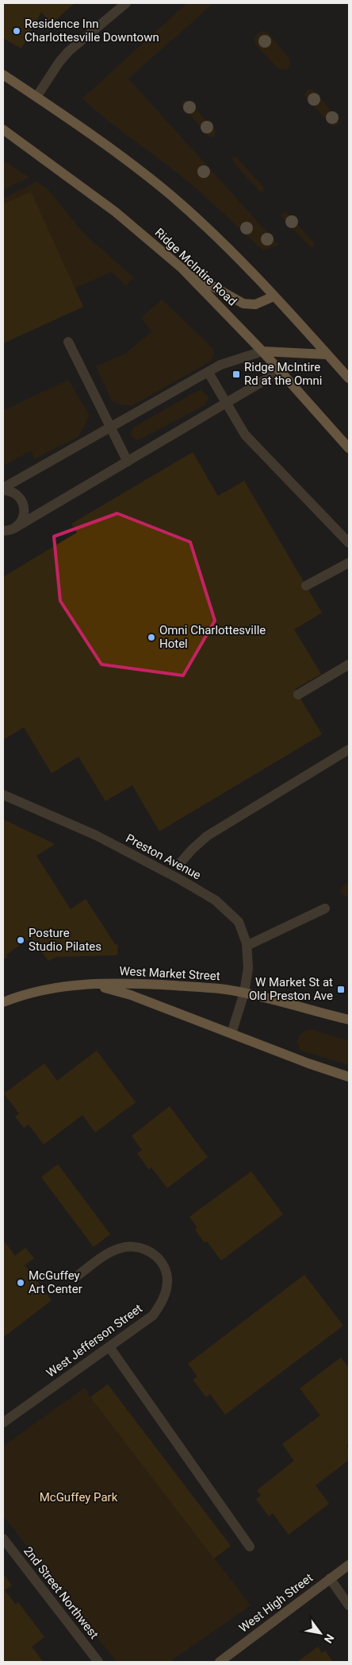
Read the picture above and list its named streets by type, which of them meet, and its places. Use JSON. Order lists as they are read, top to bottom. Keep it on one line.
{"streets":{"main road":["Ridge McIntire Road","West Market Street","West High Street"],"street":["Preston Avenue","West Jefferson Street","2nd Street Northwest"]},"crossings":[["Preston Avenue","West Market Street"]],"parks":["McGuffey Park"],"places":{"other":["Residence Inn Charlottesville Downtown","Omni Charlottesville Hotel","Posture Studio Pilates","McGuffey Art Center"],"transit":["Ridge McIntire Rd at the Omni","W Market St at Old Preston Ave"]},"north":"bottom right"}
